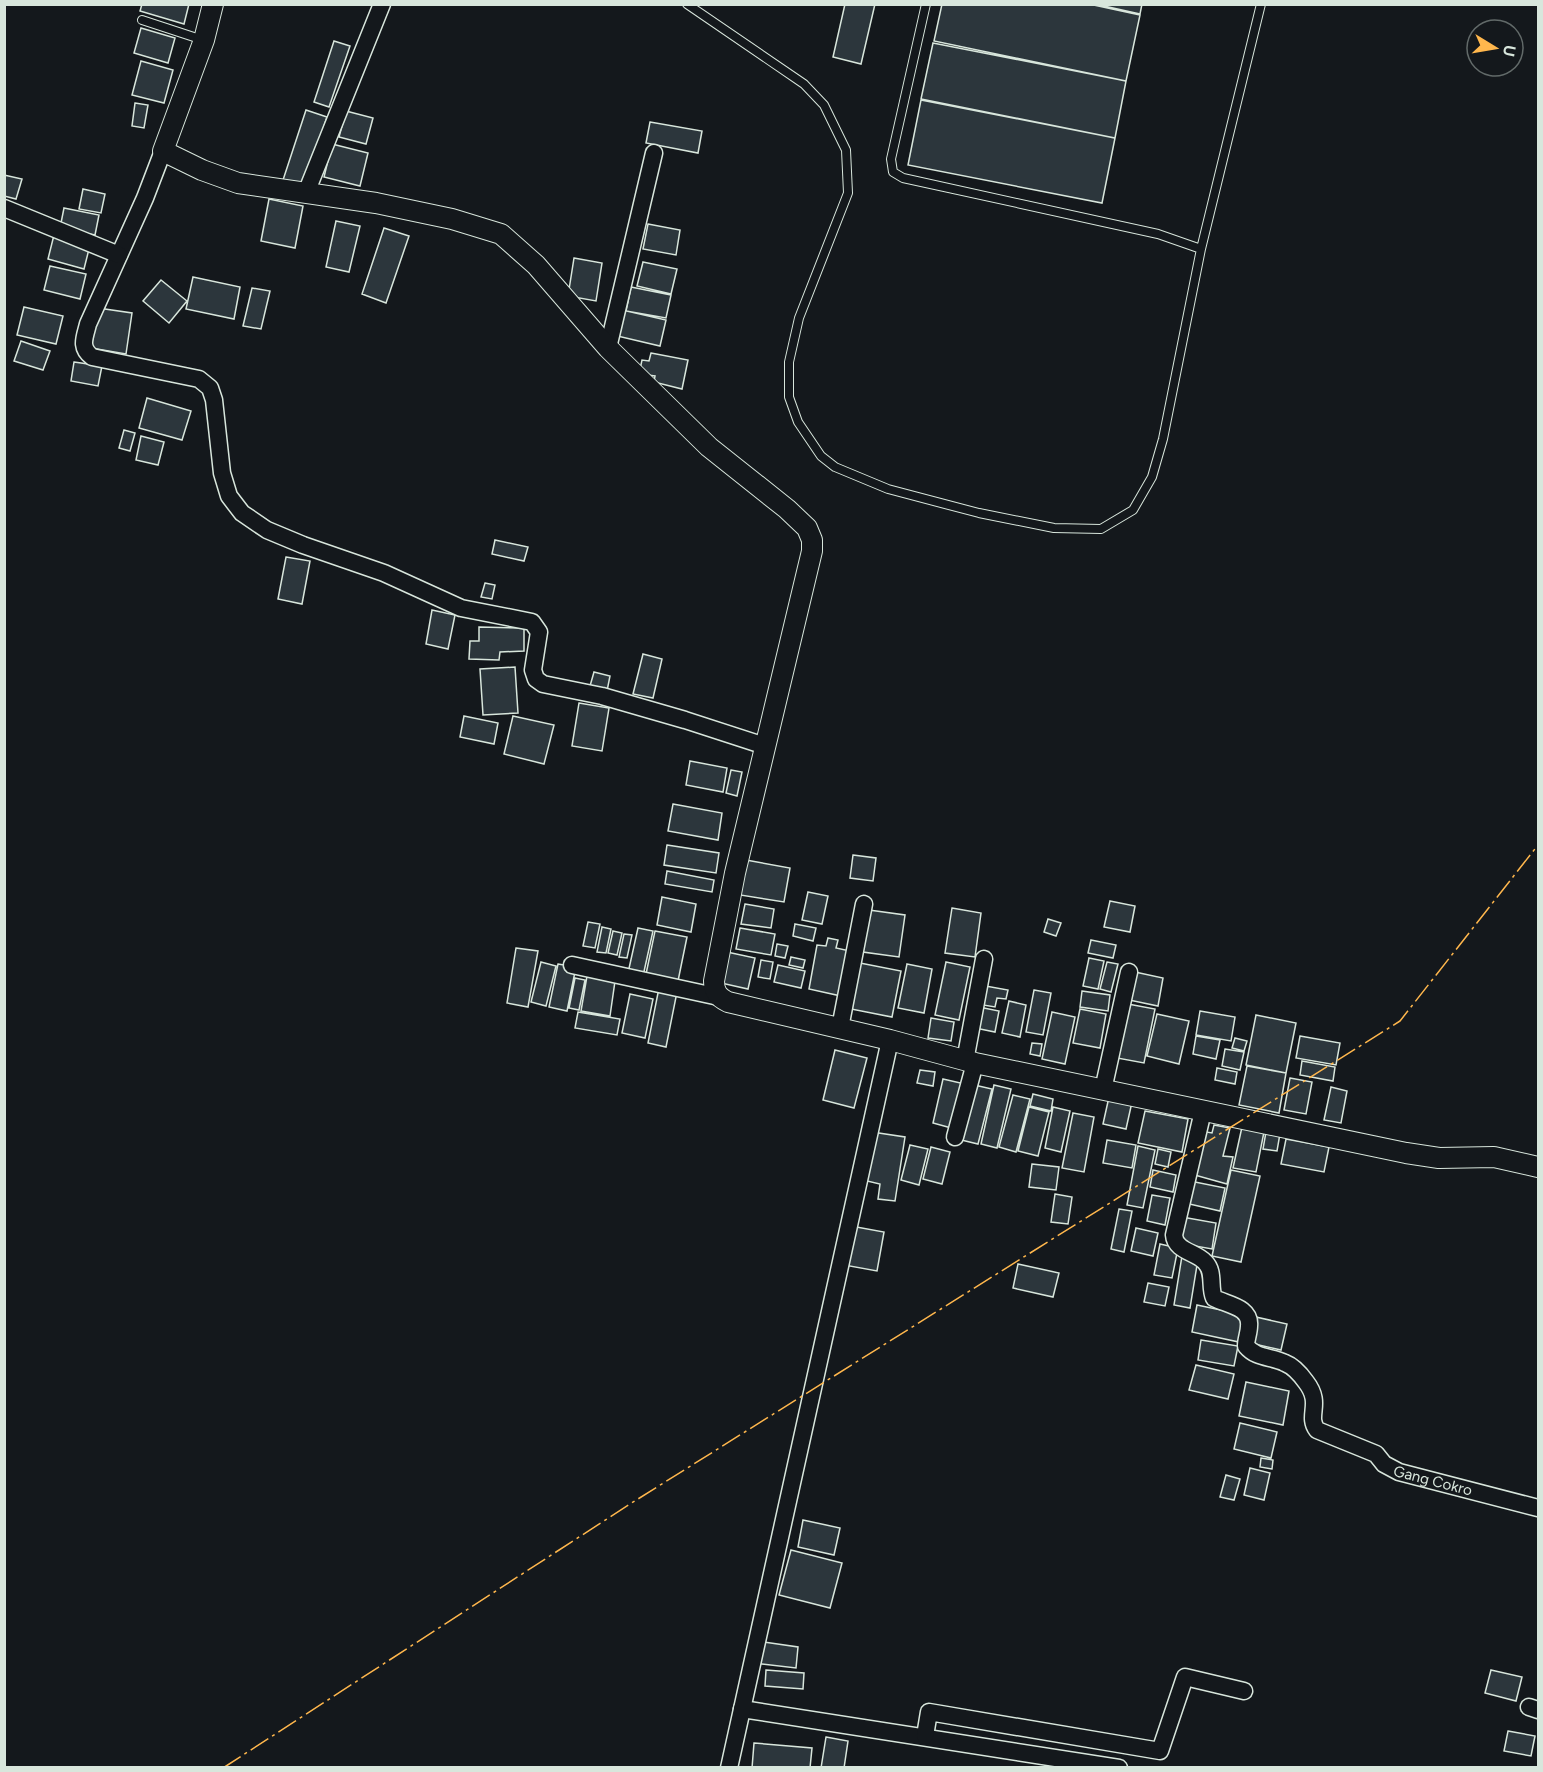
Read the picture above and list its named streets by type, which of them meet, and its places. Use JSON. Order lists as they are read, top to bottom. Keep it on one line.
{"streets":{"street":["Gang Cokro"]},"north":"right"}
